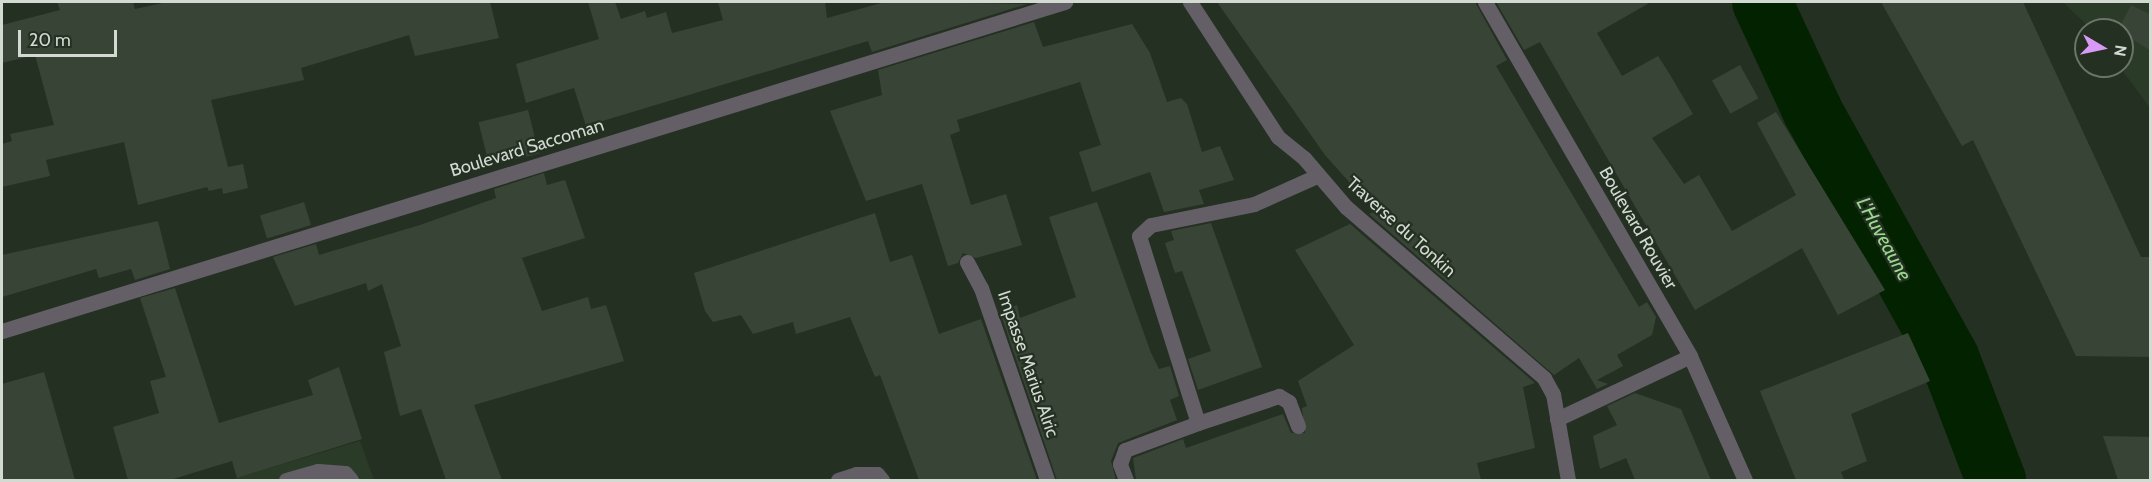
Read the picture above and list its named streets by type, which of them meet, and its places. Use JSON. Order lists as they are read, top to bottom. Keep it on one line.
{"streets":{"street":["Boulevard Saccoman","Traverse du Tonkin","Boulevard Rouvier","Impasse Marius Alric"]},"water":["L'Huveaune"],"scale_bar":"20 m","north":"right"}
